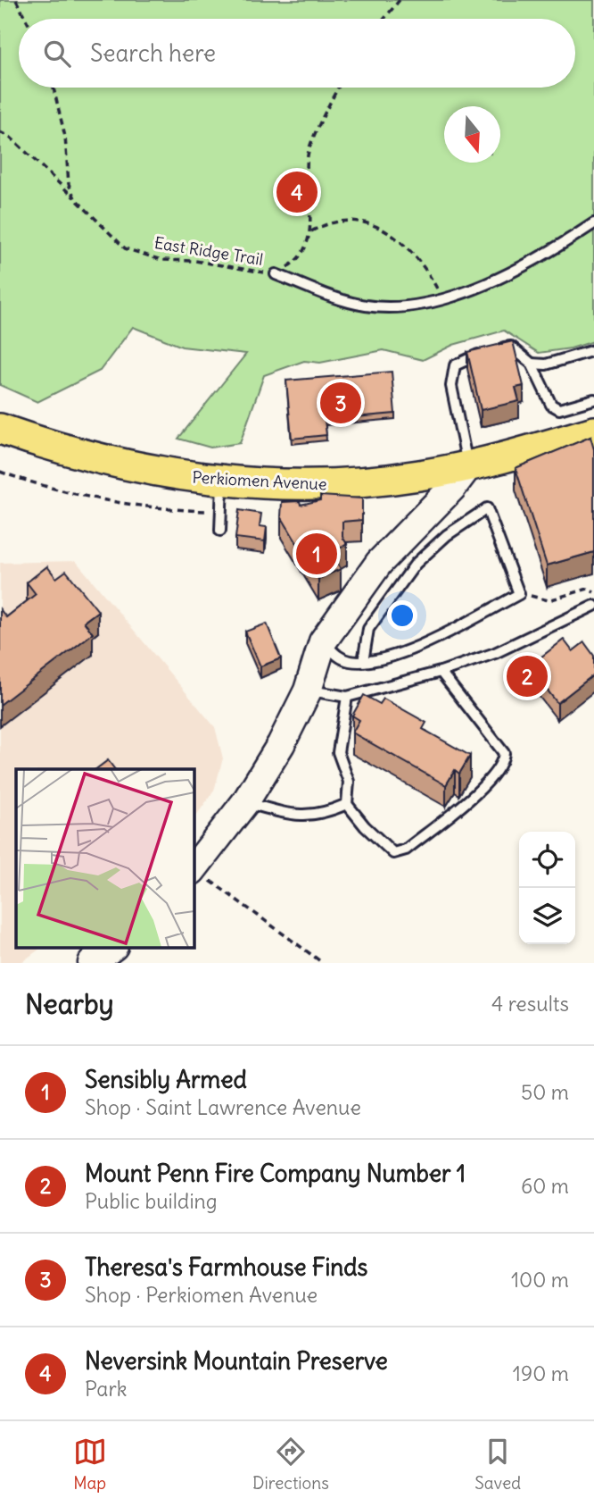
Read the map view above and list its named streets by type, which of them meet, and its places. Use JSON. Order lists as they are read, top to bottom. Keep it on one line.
{"streets":{"main road":["Perkiomen Avenue"],"path":["East Ridge Trail"]},"north":"bottom","page":{"search":"Search here","pins":["4","3","1","2"],"heading":["Nearby","4 results"],"list":[{"mark":"1","name":"Sensibly Armed","note":"Shop · Saint Lawrence Avenue","value":"50 m"},{"mark":"2","name":"Mount Penn Fire Company Number 1","note":"Public building","value":"60 m"},{"mark":"3","name":"Theresa's Farmhouse Finds","note":"Shop · Perkiomen Avenue","value":"100 m"},{"mark":"4","name":"Neversink Mountain Preserve","note":"Park","value":"190 m"}],"nav":["Map","Directions","Saved"]}}
